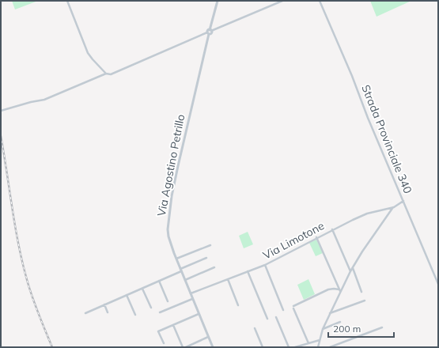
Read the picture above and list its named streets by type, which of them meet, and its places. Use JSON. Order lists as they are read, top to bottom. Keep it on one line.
{"streets":{"street":["Strada Provinciale 340","Via Agostino Petrillo","Via Limotone"]},"crossings":[["Strada Provinciale 340","Via Limotone"],["Via Agostino Petrillo","Via Limotone"]],"scale_bar":"200 m"}
